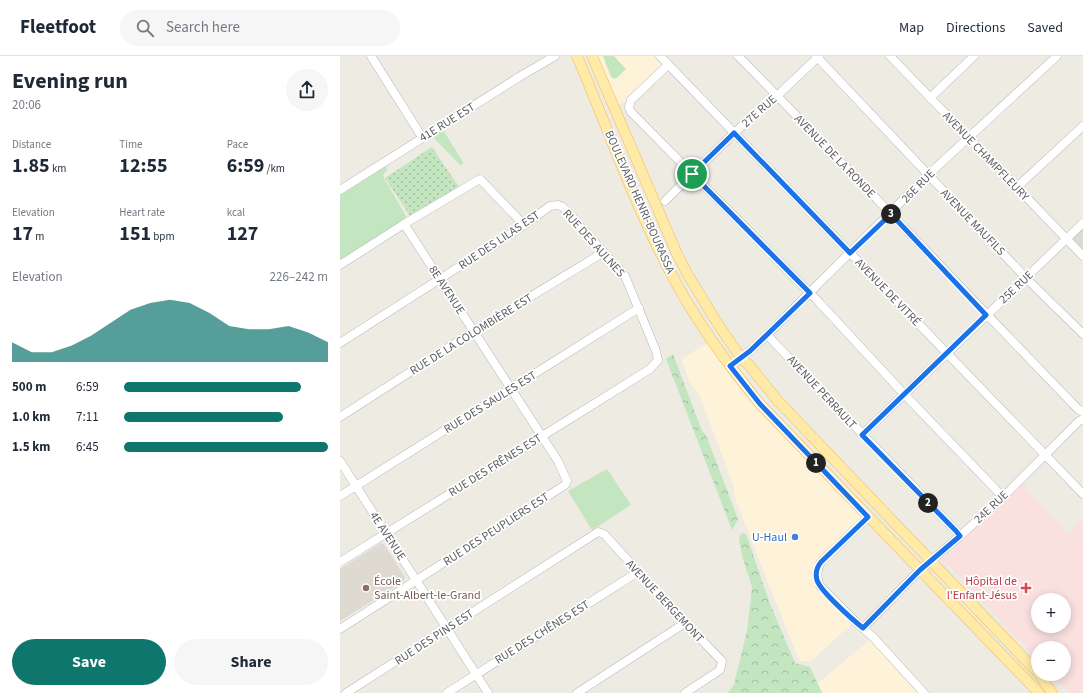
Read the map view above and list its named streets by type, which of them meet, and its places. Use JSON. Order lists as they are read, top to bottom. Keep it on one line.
{"streets":{"main road":["BOULEVARD HENRI-BOURASSA"],"street":["27E RUE","41E RUE EST","AVENUE DE LA RONDE","AVENUE CHAMPFLEURY","26E RUE","AVENUE MAUFILS","RUE DES LILAS EST","RUE DES AULNES","25E RUE","8E AVENUE","AVENUE DE VITRÉ","RUE DE LA COLOMBIÈRE EST","AVENUE PERRAULT","RUE DES SAULES EST","RUE DES FRÊNES EST","24E RUE","RUE DES PEUPLIERS EST","4E AVENUE","AVENUE BERGEMONT","RUE DES CHÊNES EST","RUE DES PINS EST"]},"crossings":[["27E RUE","AVENUE DE LA RONDE"],["27E RUE","AVENUE MAUFILS"],["27E RUE","AVENUE DE VITRÉ"],["AVENUE DE LA RONDE","26E RUE"],["AVENUE DE LA RONDE","25E RUE"],["AVENUE CHAMPFLEURY","26E RUE"],["AVENUE CHAMPFLEURY","25E RUE"],["26E RUE","BOULEVARD HENRI-BOURASSA"],["26E RUE","AVENUE MAUFILS"],["26E RUE","AVENUE DE VITRÉ"],["26E RUE","AVENUE PERRAULT"],["BOULEVARD HENRI-BOURASSA","24E RUE"],["AVENUE MAUFILS","25E RUE"],["RUE DES LILAS EST","RUE DES AULNES"],["RUE DES LILAS EST","8E AVENUE"],["RUE DES AULNES","RUE DE LA COLOMBIÈRE EST"],["RUE DES AULNES","RUE DES SAULES EST"],["RUE DES AULNES","RUE DES FRÊNES EST"],["25E RUE","AVENUE DE VITRÉ"],["25E RUE","AVENUE PERRAULT"],["8E AVENUE","RUE DE LA COLOMBIÈRE EST"],["8E AVENUE","RUE DES SAULES EST"],["8E AVENUE","RUE DES FRÊNES EST"],["8E AVENUE","RUE DES PEUPLIERS EST"],["AVENUE DE VITRÉ","24E RUE"],["AVENUE PERRAULT","24E RUE"],["RUE DES SAULES EST","4E AVENUE"],["RUE DES FRÊNES EST","4E AVENUE"],["RUE DES PEUPLIERS EST","4E AVENUE"],["4E AVENUE","RUE DES CHÊNES EST"],["4E AVENUE","RUE DES PINS EST"],["AVENUE BERGEMONT","RUE DES CHÊNES EST"],["AVENUE BERGEMONT","RUE DES PINS EST"]],"places":{"other":["U-Haul","École Saint-Albert-le-Grand"],"health":["Hôpital de l'Enfant-Jésus"]},"page":{"header":"Fleetfoot","search":"Search here","nav":["Map","Directions","Saved"],"heading":["Evening run","20:06"],"stats":[["Distance","1.85 km"],["Time","12:55"],["Pace","6:59 /km"],["Elevation","17 m"],["Heart rate","151 bpm"],["kcal","127"]],"pins":["3","1","2"],"chart":["Elevation","226–242 m"],"list":[{"name":"500 m","note":"6:59"},{"name":"1.0 km","note":"7:11"},{"name":"1.5 km","note":"6:45"}],"map_buttons":["+","−"],"buttons":["Save","Share"]}}
